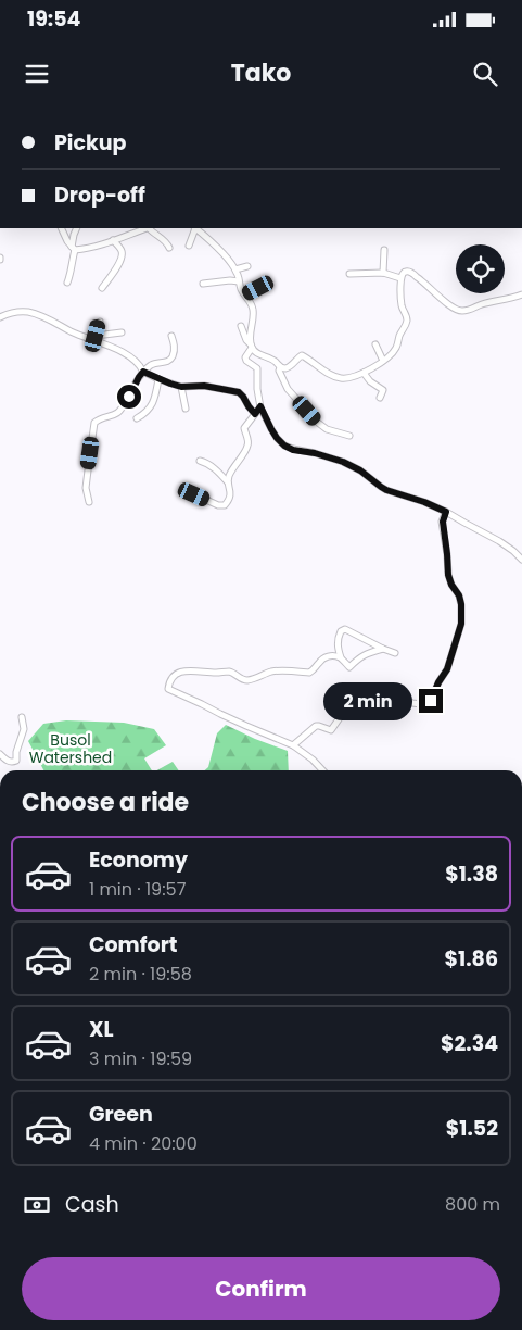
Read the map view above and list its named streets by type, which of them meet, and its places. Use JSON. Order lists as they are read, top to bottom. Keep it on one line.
{"parks":["Busol Watershed"],"page":{"status":"19:54","header":"Tako","banner":["Pickup","Drop-off"],"bubble":"2 min","heading":"Choose a ride","list":[{"name":"Economy","note":"1 min · 19:57","value":"$1.38"},{"name":"Comfort","note":"2 min · 19:58","value":"$1.86"},{"name":"XL","note":"3 min · 19:59","value":"$2.34"},{"name":"Green","note":"4 min · 20:00","value":"$1.52"}],"pay":["Cash","800 m"],"buttons":"Confirm"}}
